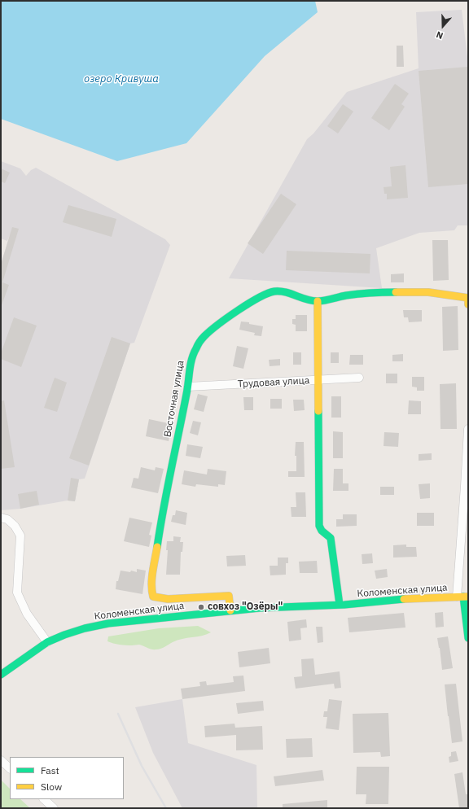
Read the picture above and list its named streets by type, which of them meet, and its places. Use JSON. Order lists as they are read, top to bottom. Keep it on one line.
{"streets":{"street":["Трудовая улица","Восточная улица","Коломенская улица"]},"crossings":[["Трудовая улица","Восточная улица"],["Восточная улица","Коломенская улица"]],"water":["озеро Кривуша"],"places":["совхоз \"Озёры\""],"legend":["Fast","Slow"],"north":"bottom"}
